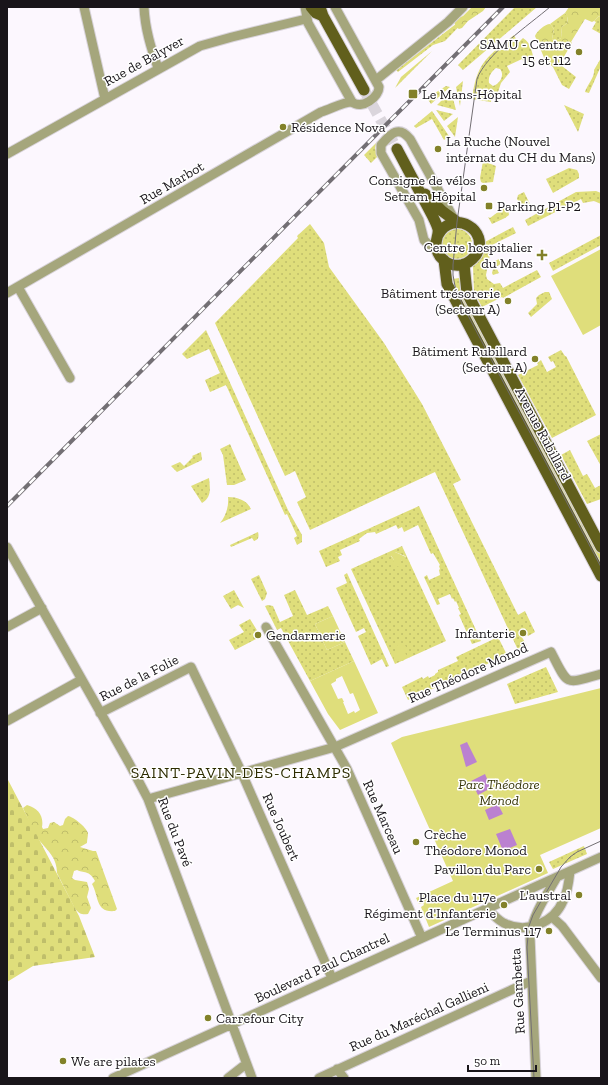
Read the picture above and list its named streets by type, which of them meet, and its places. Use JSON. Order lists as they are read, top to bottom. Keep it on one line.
{"streets":{"main road":["Avenue Rubillard"],"street":["Rue de Balyver","Rue Marbot","Rue Théodore Monod","Rue de la Folie","Rue Marceau","Rue Joubert","Rue du Pavé","Boulevard Paul Chantrel","Rue Gambetta","Rue du Maréchal Gallieni"]},"crossings":[["Rue Théodore Monod","Rue Marceau"],["Rue de la Folie","Rue Joubert"],["Rue de la Folie","Rue du Pavé"],["Rue Marceau","Boulevard Paul Chantrel"],["Rue Joubert","Boulevard Paul Chantrel"],["Rue du Pavé","Boulevard Paul Chantrel"],["Boulevard Paul Chantrel","Rue Gambetta"],["Rue Gambetta","Rue du Maréchal Gallieni"]],"districts":["SAINT-PAVIN-DES-CHAMPS"],"parks":["Parc Théodore Monod"],"places":{"other":["SAMU - Centre 15 et 112","Résidence Nova","La Ruche (Nouvel internat du CH du Mans)","Consigne de vélos Setram Hôpital","Bâtiment trésorerie (Secteur A)","Bâtiment Rubillard (Secteur A)","Infanterie","Gendarmerie","Crèche Théodore Monod","Pavillon du Parc","L'austral","Place du 117e Régiment d'Infanterie","Le Terminus 117","Carrefour City","We are pilates"],"transit":["Le Mans-Hôpital","Parking P1-P2"],"health":["Centre hospitalier du Mans"]},"scale_bar":"50 m"}
